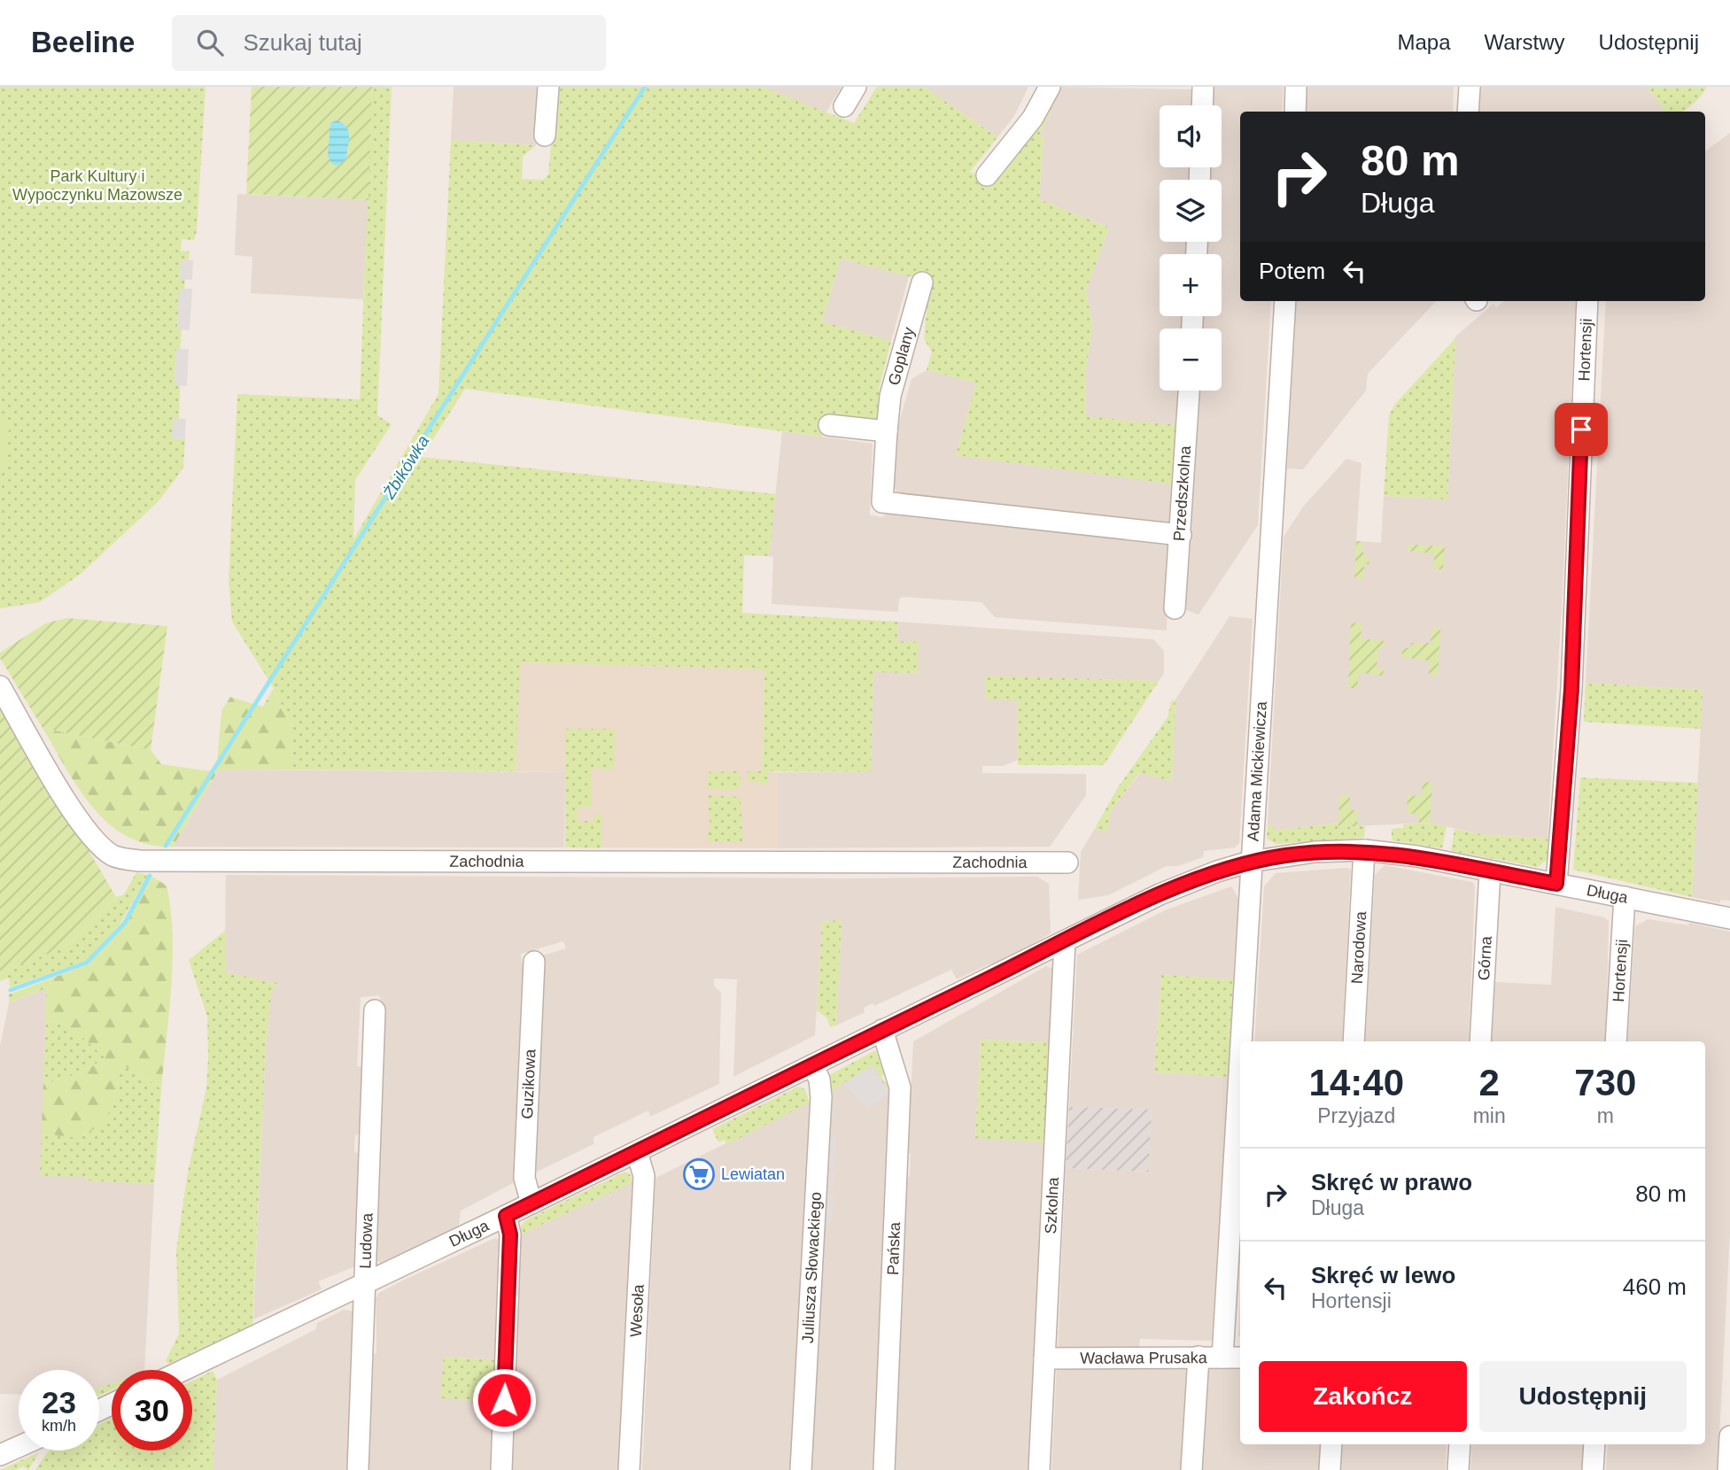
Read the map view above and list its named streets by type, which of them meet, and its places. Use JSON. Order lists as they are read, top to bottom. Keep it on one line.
{"streets":{"street":["Hortensji","Goplany","Przedszkolna","Adama Mickiewicza","Zachodnia","Długa","Narodowa","Górna","Guzikowa","Szkolna","Ludowa","Pańska","Juliusza Słowackiego","Wesoła","Wacława Prusaka"]},"crossings":[["Hortensji","Długa"],["Goplany","Przedszkolna"],["Adama Mickiewicza","Długa"],["Adama Mickiewicza","Wacława Prusaka"],["Długa","Narodowa"],["Długa","Górna"],["Długa","Guzikowa"],["Długa","Szkolna"],["Długa","Ludowa"],["Długa","Pańska"],["Długa","Juliusza Słowackiego"],["Długa","Wesoła"],["Szkolna","Wacława Prusaka"]],"water":["Żbikówka"],"parks":["Park Kultury i Wypoczynku Mazowsze"],"places":{"supermarket":["Lewiatan"]},"page":{"header":"Beeline","search":"Szukaj tutaj","nav":["Mapa","Warstwy","Udostępnij"],"map_buttons":["+","−"],"turn":["80 m","Długa"],"then":"Potem","eta":["14:40","Przyjazd","2","min","730","m"],"list":[{"name":"Skręć w prawo","note":"Długa","value":"80 m"},{"name":"Skręć w lewo","note":"Hortensji","value":"460 m"}],"buttons":["Zakończ","Udostępnij"],"speed":"23 km/h","limit":"30"}}
